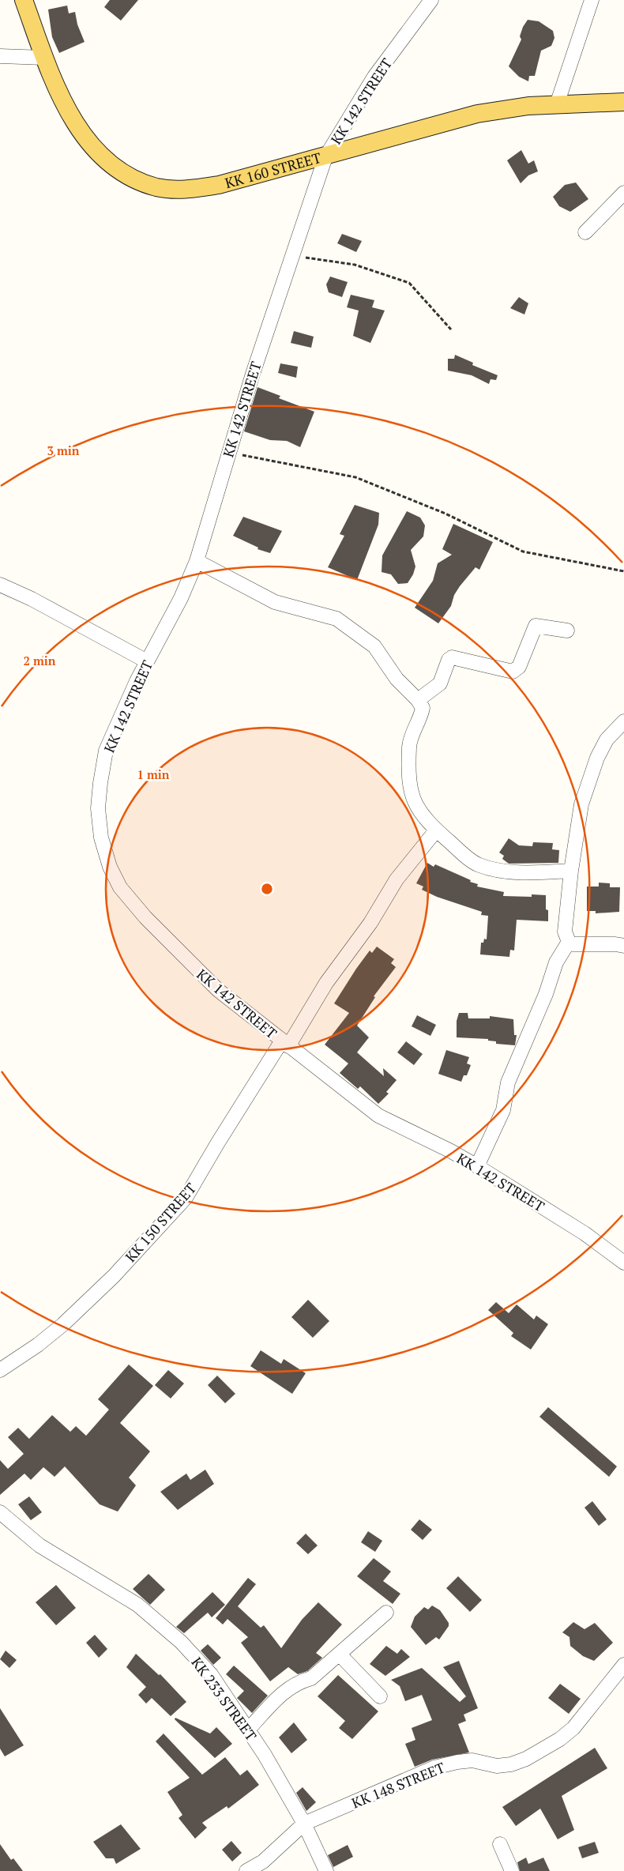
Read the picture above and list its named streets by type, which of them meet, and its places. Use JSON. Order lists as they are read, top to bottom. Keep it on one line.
{"streets":{"main road":["KK 160 STREET"],"street":["KK 142 STREET","KK 150 STREET","KK 233 STREET","KK 148 STREET"]},"crossings":[["KK 142 STREET","KK 160 STREET"],["KK 142 STREET","KK 150 STREET"],["KK 233 STREET","KK 148 STREET"]],"rings":["3 min","2 min","1 min"]}
